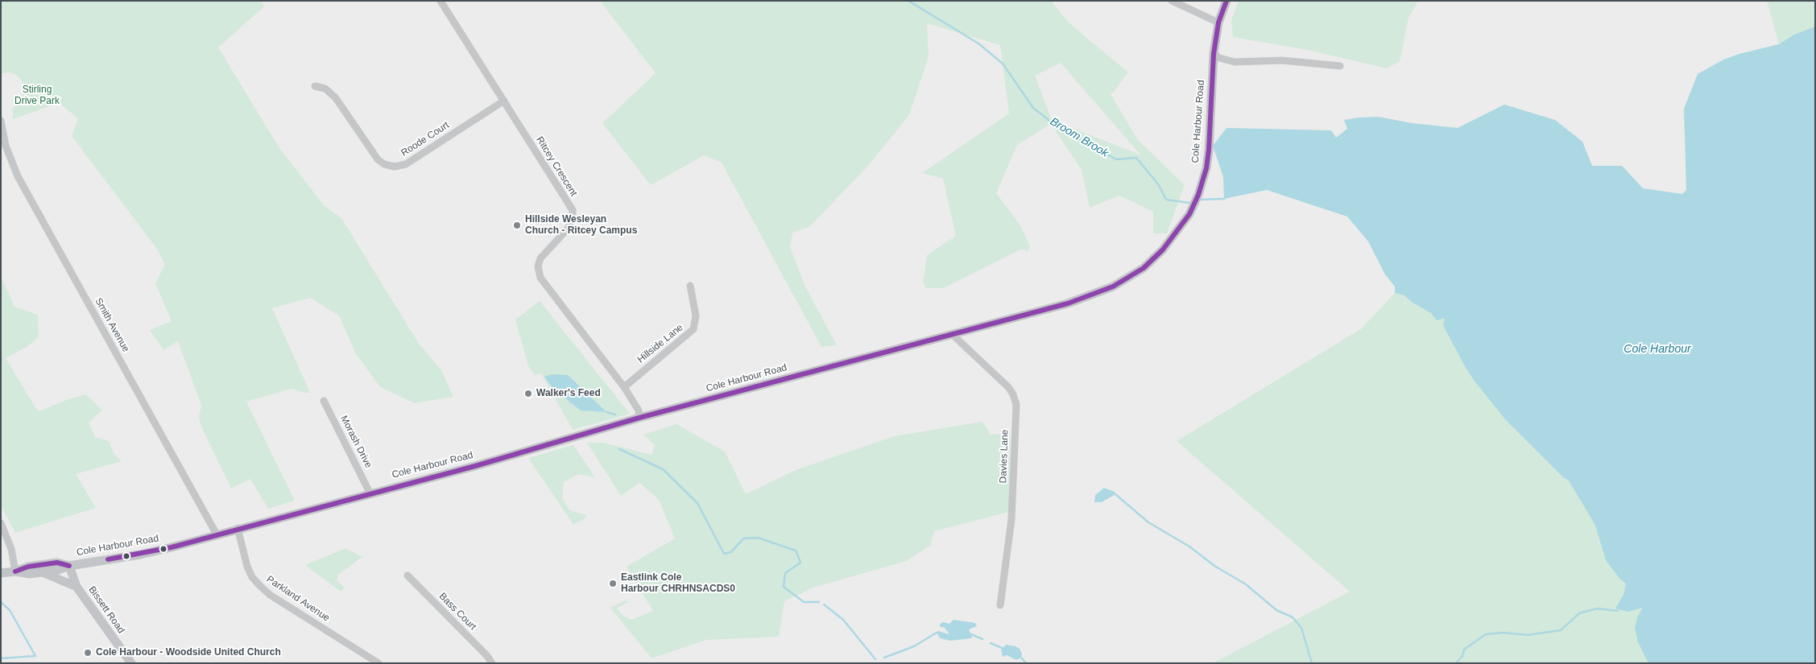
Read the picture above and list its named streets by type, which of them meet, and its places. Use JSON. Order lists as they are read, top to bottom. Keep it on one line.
{"streets":{"main road":["Cole Harbour Road","Bissett Road"],"street":["Roode Court","Ritcey Crescent","Smith Avenue","Hillside Lane","Morash Drive","Davies Lane","Parkland Avenue","Bass Court"]},"crossings":[["Cole Harbour Road","Ritcey Crescent"],["Cole Harbour Road","Smith Avenue"],["Cole Harbour Road","Morash Drive"],["Cole Harbour Road","Davies Lane"],["Cole Harbour Road","Parkland Avenue"],["Cole Harbour Road","Bissett Road"],["Roode Court","Ritcey Crescent"],["Ritcey Crescent","Hillside Lane"]],"water":["Broom Brook","Cole Harbour"],"parks":["Stirling Drive Park"],"places":["Hillside Wesleyan Church - Ritcey Campus","Walker's Feed","Eastlink Cole Harbour CHRHNSACDS0","Cole Harbour - Woodside United Church"]}
